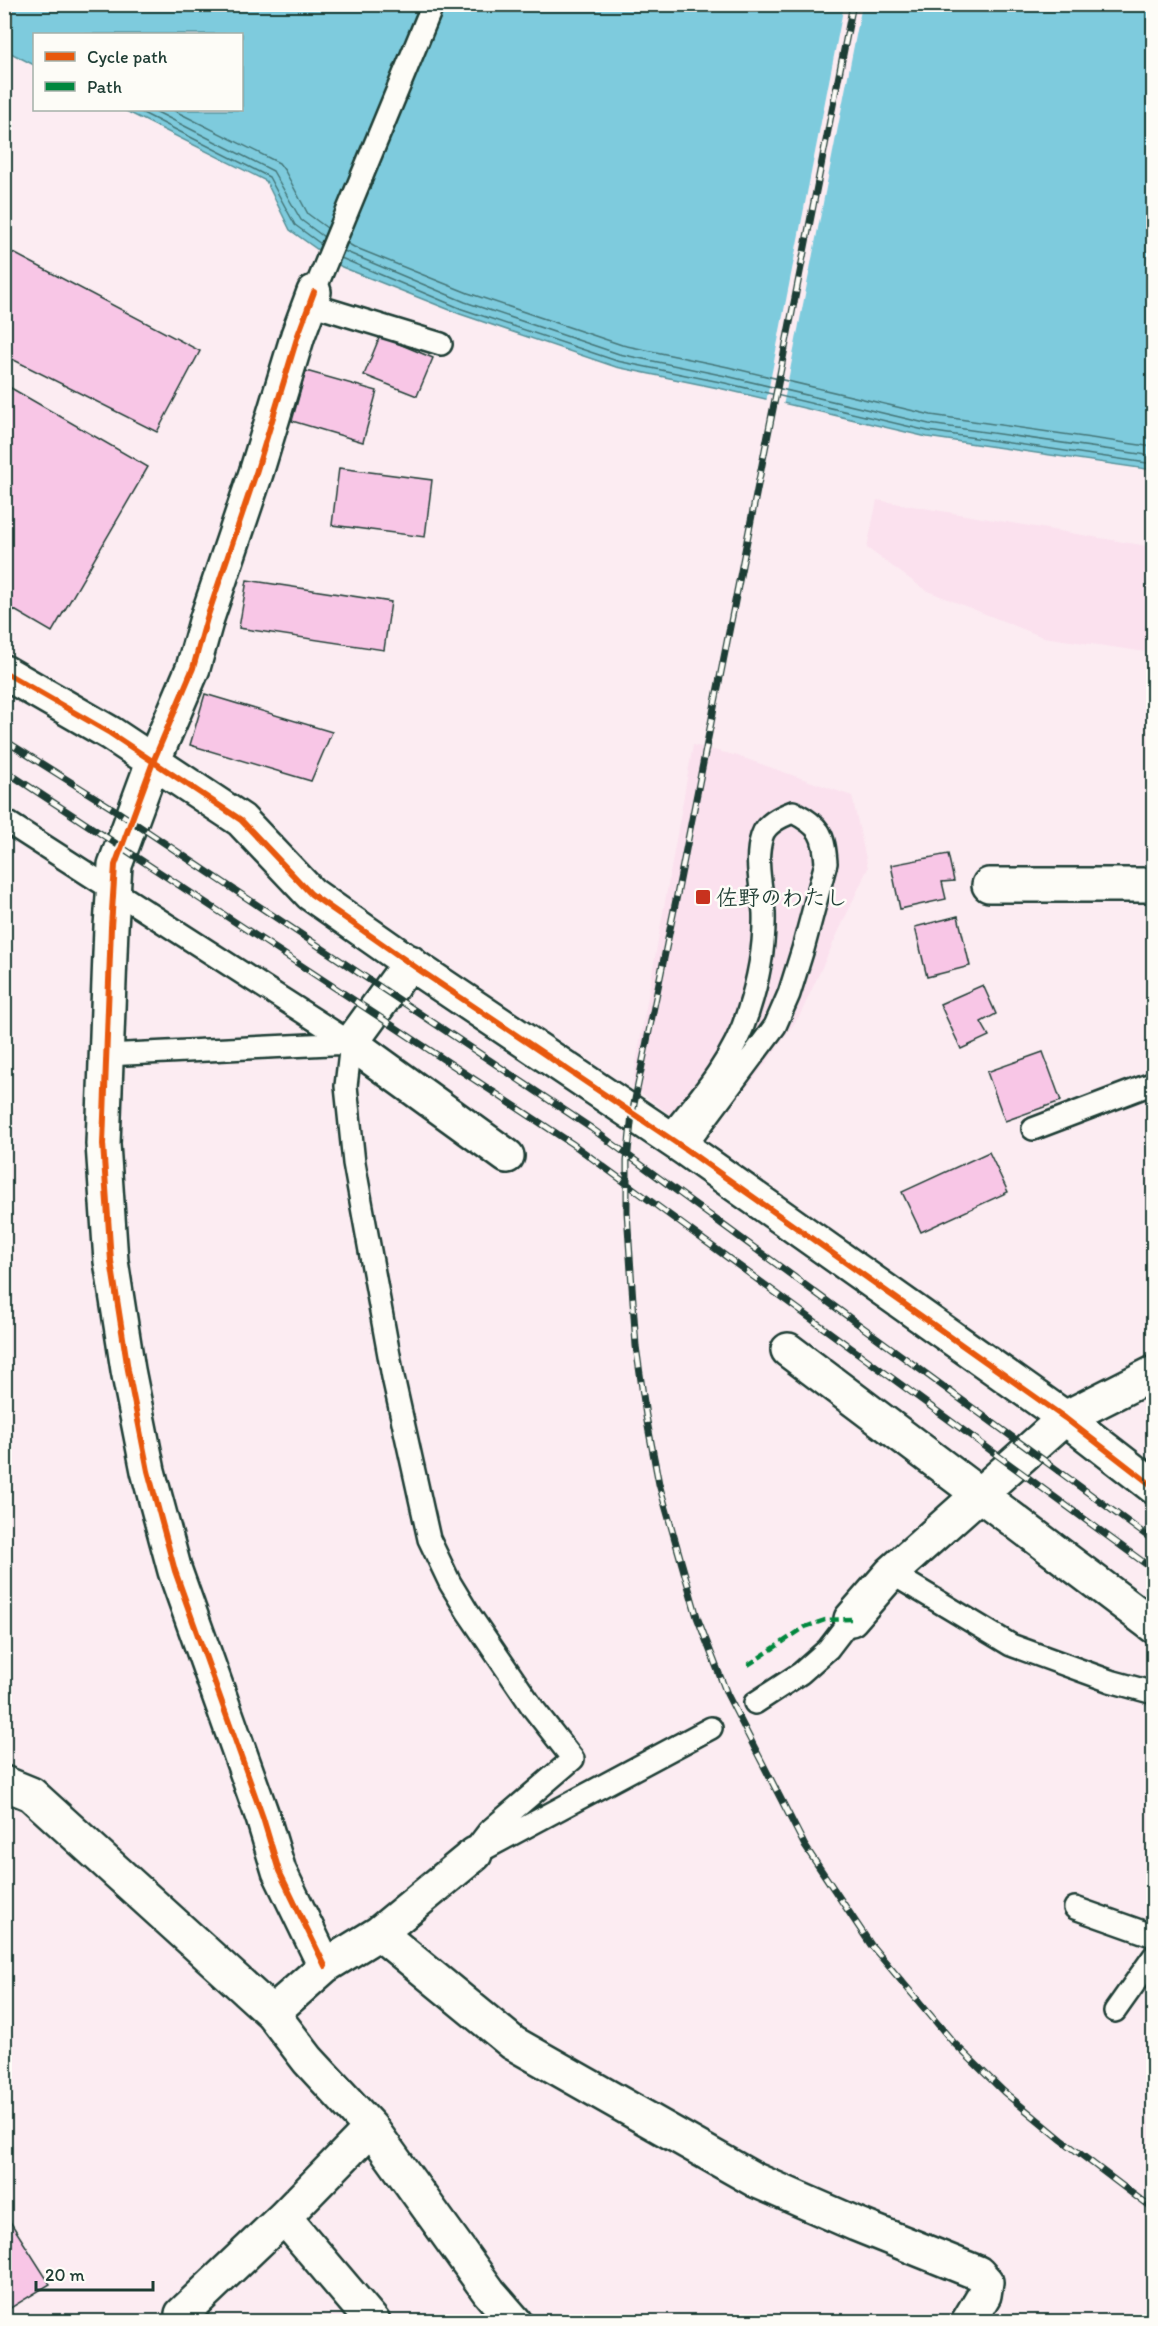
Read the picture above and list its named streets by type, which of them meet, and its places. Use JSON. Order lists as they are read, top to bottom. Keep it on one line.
{"places":{"transit":["佐野のわたし"]},"legend":["Cycle path","Path"],"scale_bar":"20 m"}
